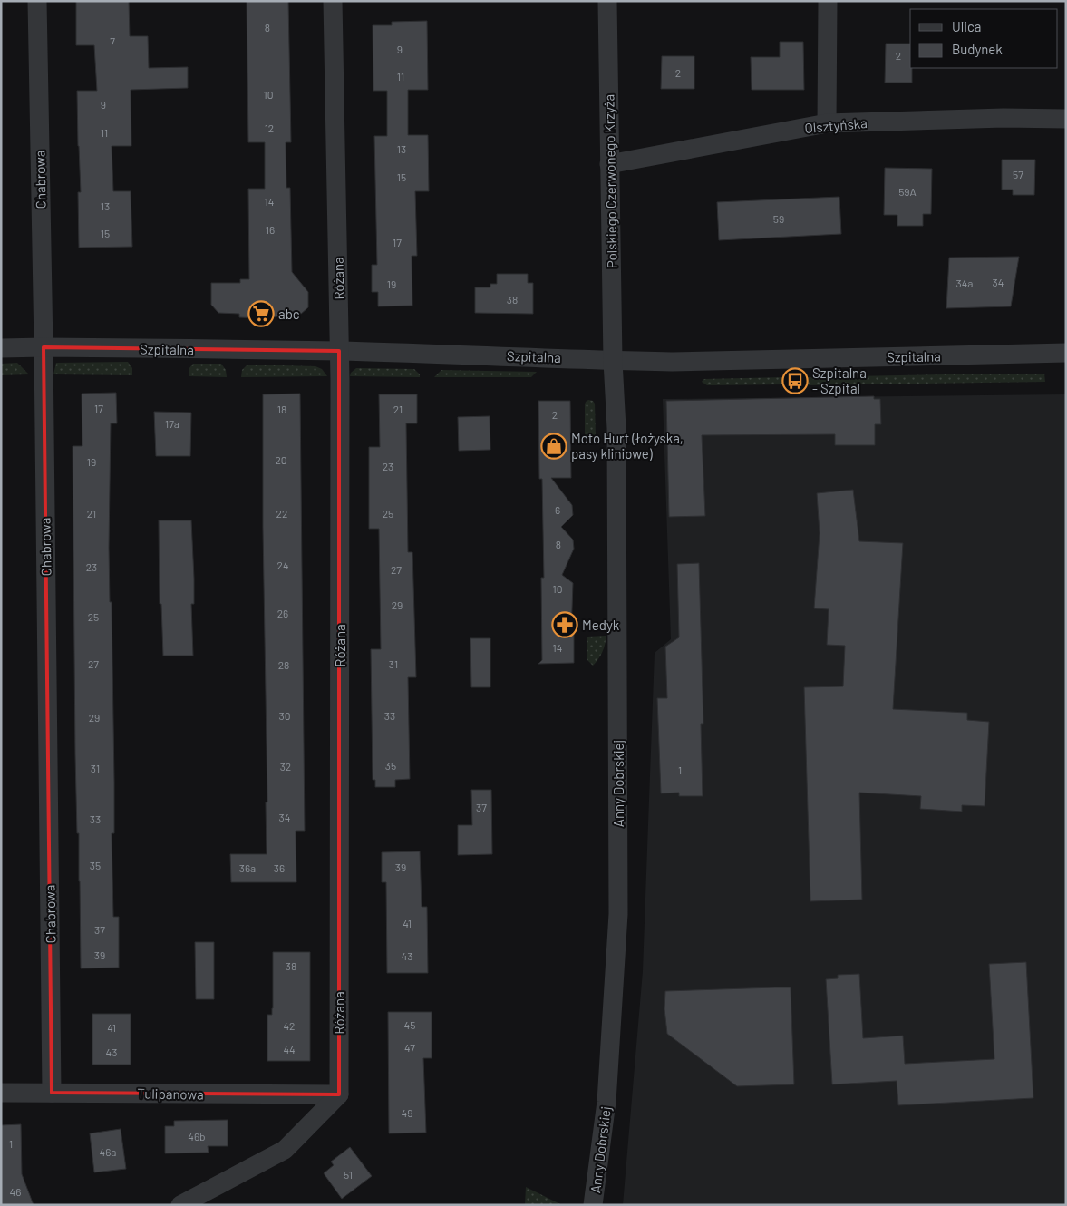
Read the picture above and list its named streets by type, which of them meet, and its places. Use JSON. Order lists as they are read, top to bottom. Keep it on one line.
{"streets":{"street":["Olsztyńska","Chabrowa","Polskiego Czerwonego Krzyża","Różana","Szpitalna","Anny Dobrskiej","Tulipanowa"]},"crossings":[["Olsztyńska","Polskiego Czerwonego Krzyża"],["Chabrowa","Szpitalna"],["Chabrowa","Tulipanowa"],["Polskiego Czerwonego Krzyża","Szpitalna"],["Polskiego Czerwonego Krzyża","Anny Dobrskiej"],["Różana","Szpitalna"],["Różana","Tulipanowa"],["Szpitalna","Anny Dobrskiej"]],"places":{"supermarket":["abc"],"bus stop":["Szpitalna - Szpital"],"shop":["Moto Hurt (łożyska, pasy kliniowe)"],"pharmacy":["Medyk"]},"house_numbers":["8","7","9","2","2","11","10","9","12","11","13","57","15","59A","14","13","59","16","15","17","34","34a","19","38","17","18","21","2","17a","20","19","23","6","21","22","25","8","24","23","27","10","29","26","25","14","27","31","28","30","33","29","35","32","31","1","37","34","33","35","39","36a","36","41","37","39","43","38","45","42","41","47","44","43","49","46b","1","46a","51","46"],"legend":["Ulica","Budynek"]}
